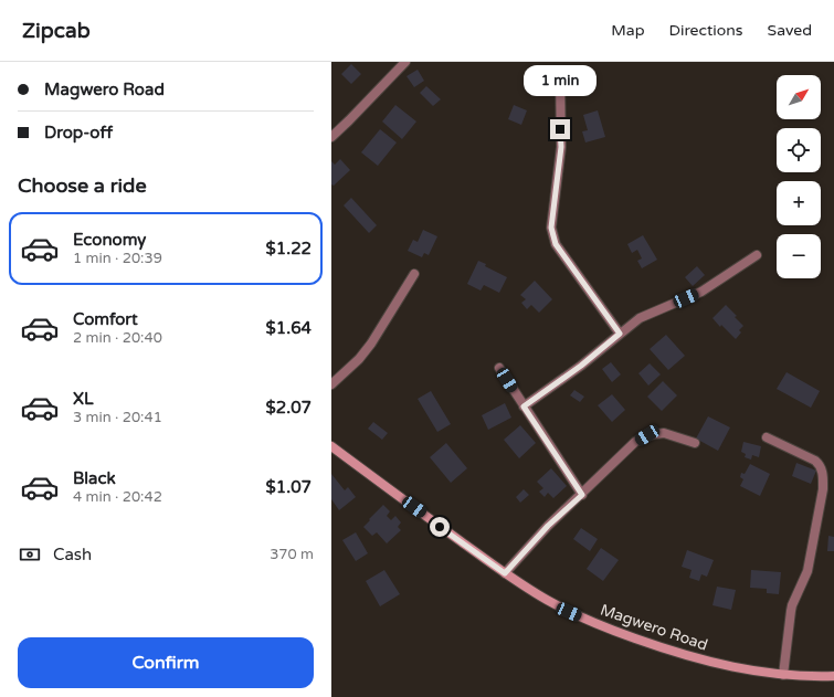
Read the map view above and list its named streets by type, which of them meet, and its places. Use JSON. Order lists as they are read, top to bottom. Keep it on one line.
{"streets":{"street":["Magwero Road"]},"north":"top right","page":{"header":"Zipcab","nav":["Map","Directions","Saved"],"banner":["Magwero Road","Drop-off"],"bubble":"1 min","map_buttons":["+","−"],"heading":"Choose a ride","list":[{"name":"Economy","note":"1 min · 20:39","value":"$1.22"},{"name":"Comfort","note":"2 min · 20:40","value":"$1.64"},{"name":"XL","note":"3 min · 20:41","value":"$2.07"},{"name":"Black","note":"4 min · 20:42","value":"$1.07"}],"pay":["Cash","370 m"],"buttons":"Confirm"}}
